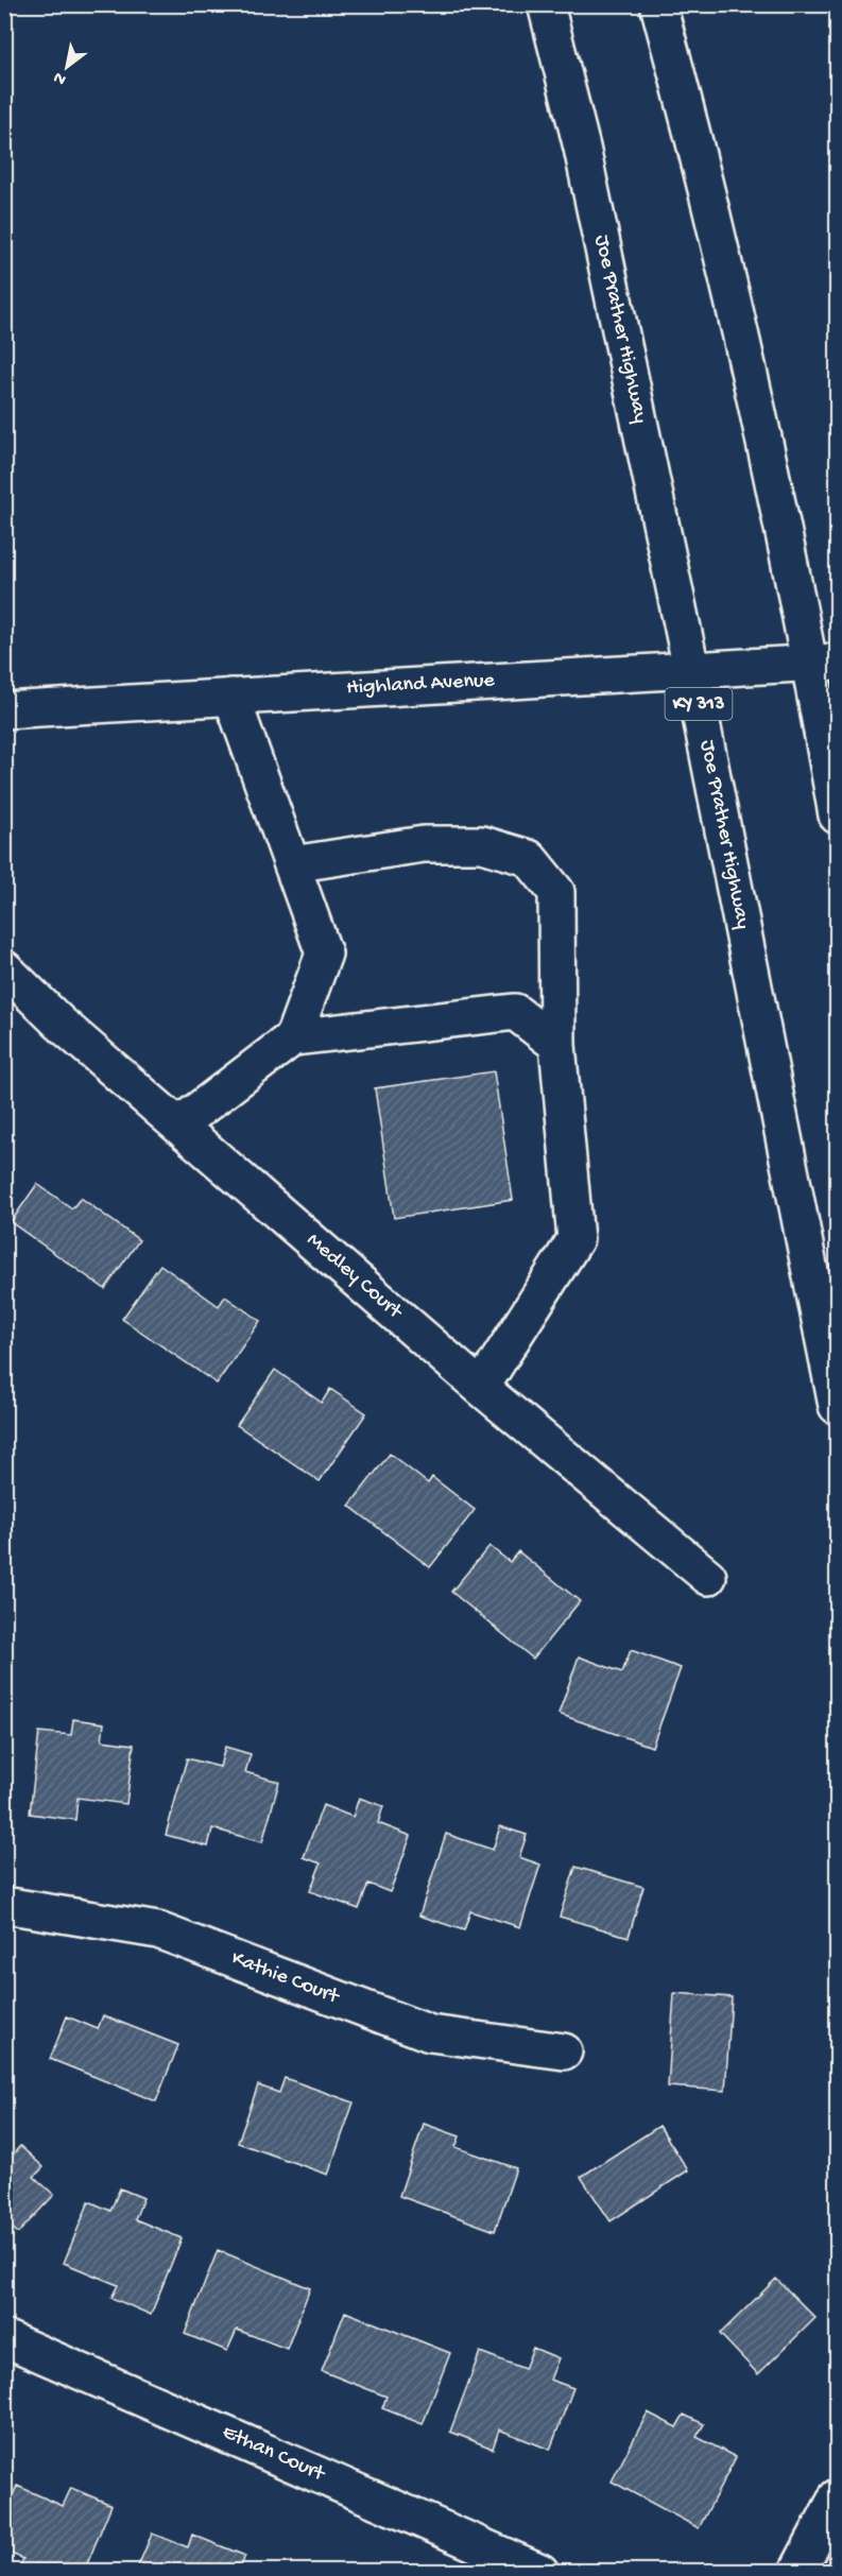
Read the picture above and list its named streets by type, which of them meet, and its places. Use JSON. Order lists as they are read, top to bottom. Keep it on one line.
{"streets":{"main road":["Joe Prather Highway","Highland Avenue","KY 313","Medley Court","Kathie Court","Ethan Court"]},"crossings":[["Joe Prather Highway","Highland Avenue"]],"north":"bottom left"}
